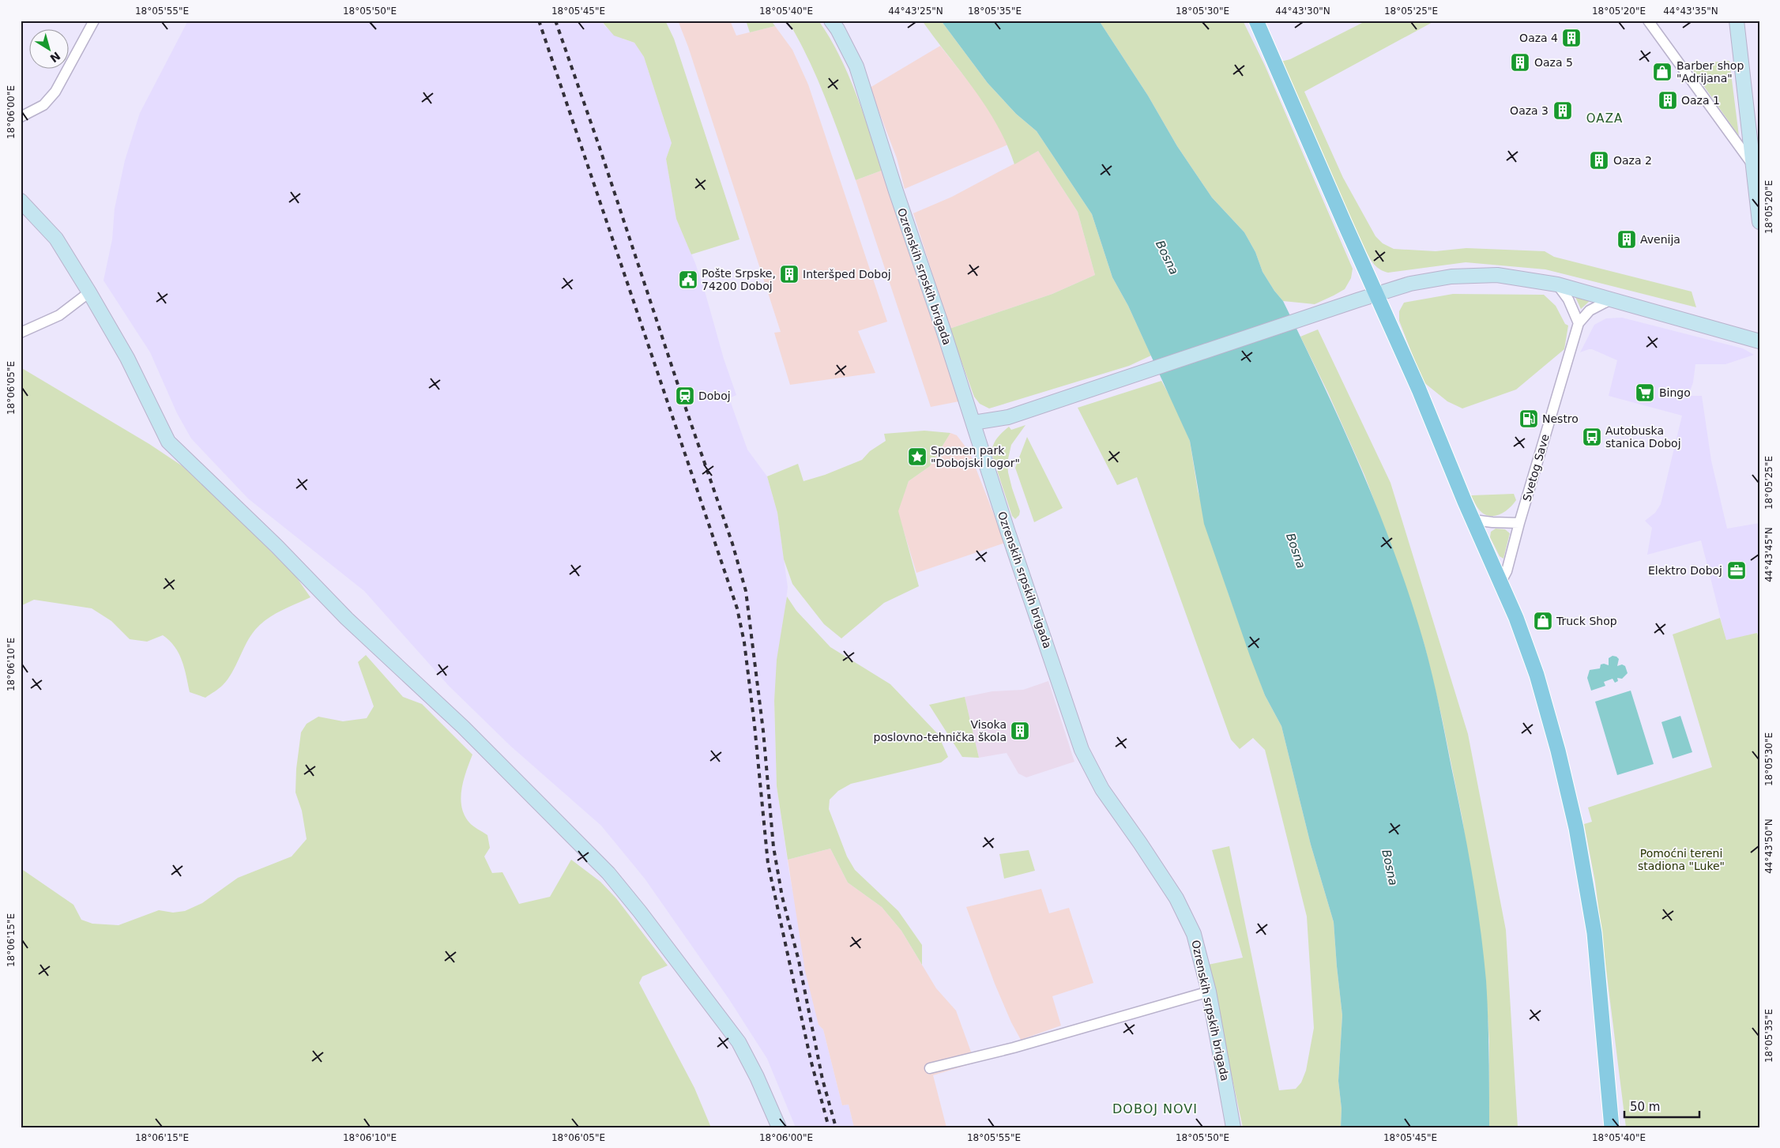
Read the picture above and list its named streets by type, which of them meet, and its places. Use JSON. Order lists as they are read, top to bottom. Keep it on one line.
{"streets":{"street":["Ozrenskih srpskih brigada","Svetog Save"]},"districts":["OAZA","DOBOJ NOVI"],"water":["Bosna"],"parks":["Pomoćni tereni stadiona \"Luke\""],"places":{"building":["Oaza 4","Oaza 5","Oaza 1","Oaza 3","Oaza 2","Avenija","Interšped Doboj","Visoka poslovno-tehnička škola"],"shop":["Barber shop \"Adrijana\"","Truck Shop"],"public building":["Pošte Srpske, 74200 Doboj"],"supermarket":["Bingo"],"station":["Doboj"],"fuel station":["Nestro"],"bus stop":["Autobuska stanica Doboj"],"place":["Spomen park \"Dobojski logor\""],"office":["Elektro Doboj"]},"scale_bar":"50 m","north":"bottom right","coordinates":["18°05'55\"E","18°05'50\"E","18°05'45\"E","18°05'40\"E","44°43'25\"N","18°05'35\"E","18°05'30\"E","44°43'30\"N","18°05'25\"E","18°05'20\"E","44°43'35\"N","18°06'00\"E","18°06'05\"E","44°43'45\"N","18°06'10\"E","44°43'50\"N","18°06'15\"E"]}
